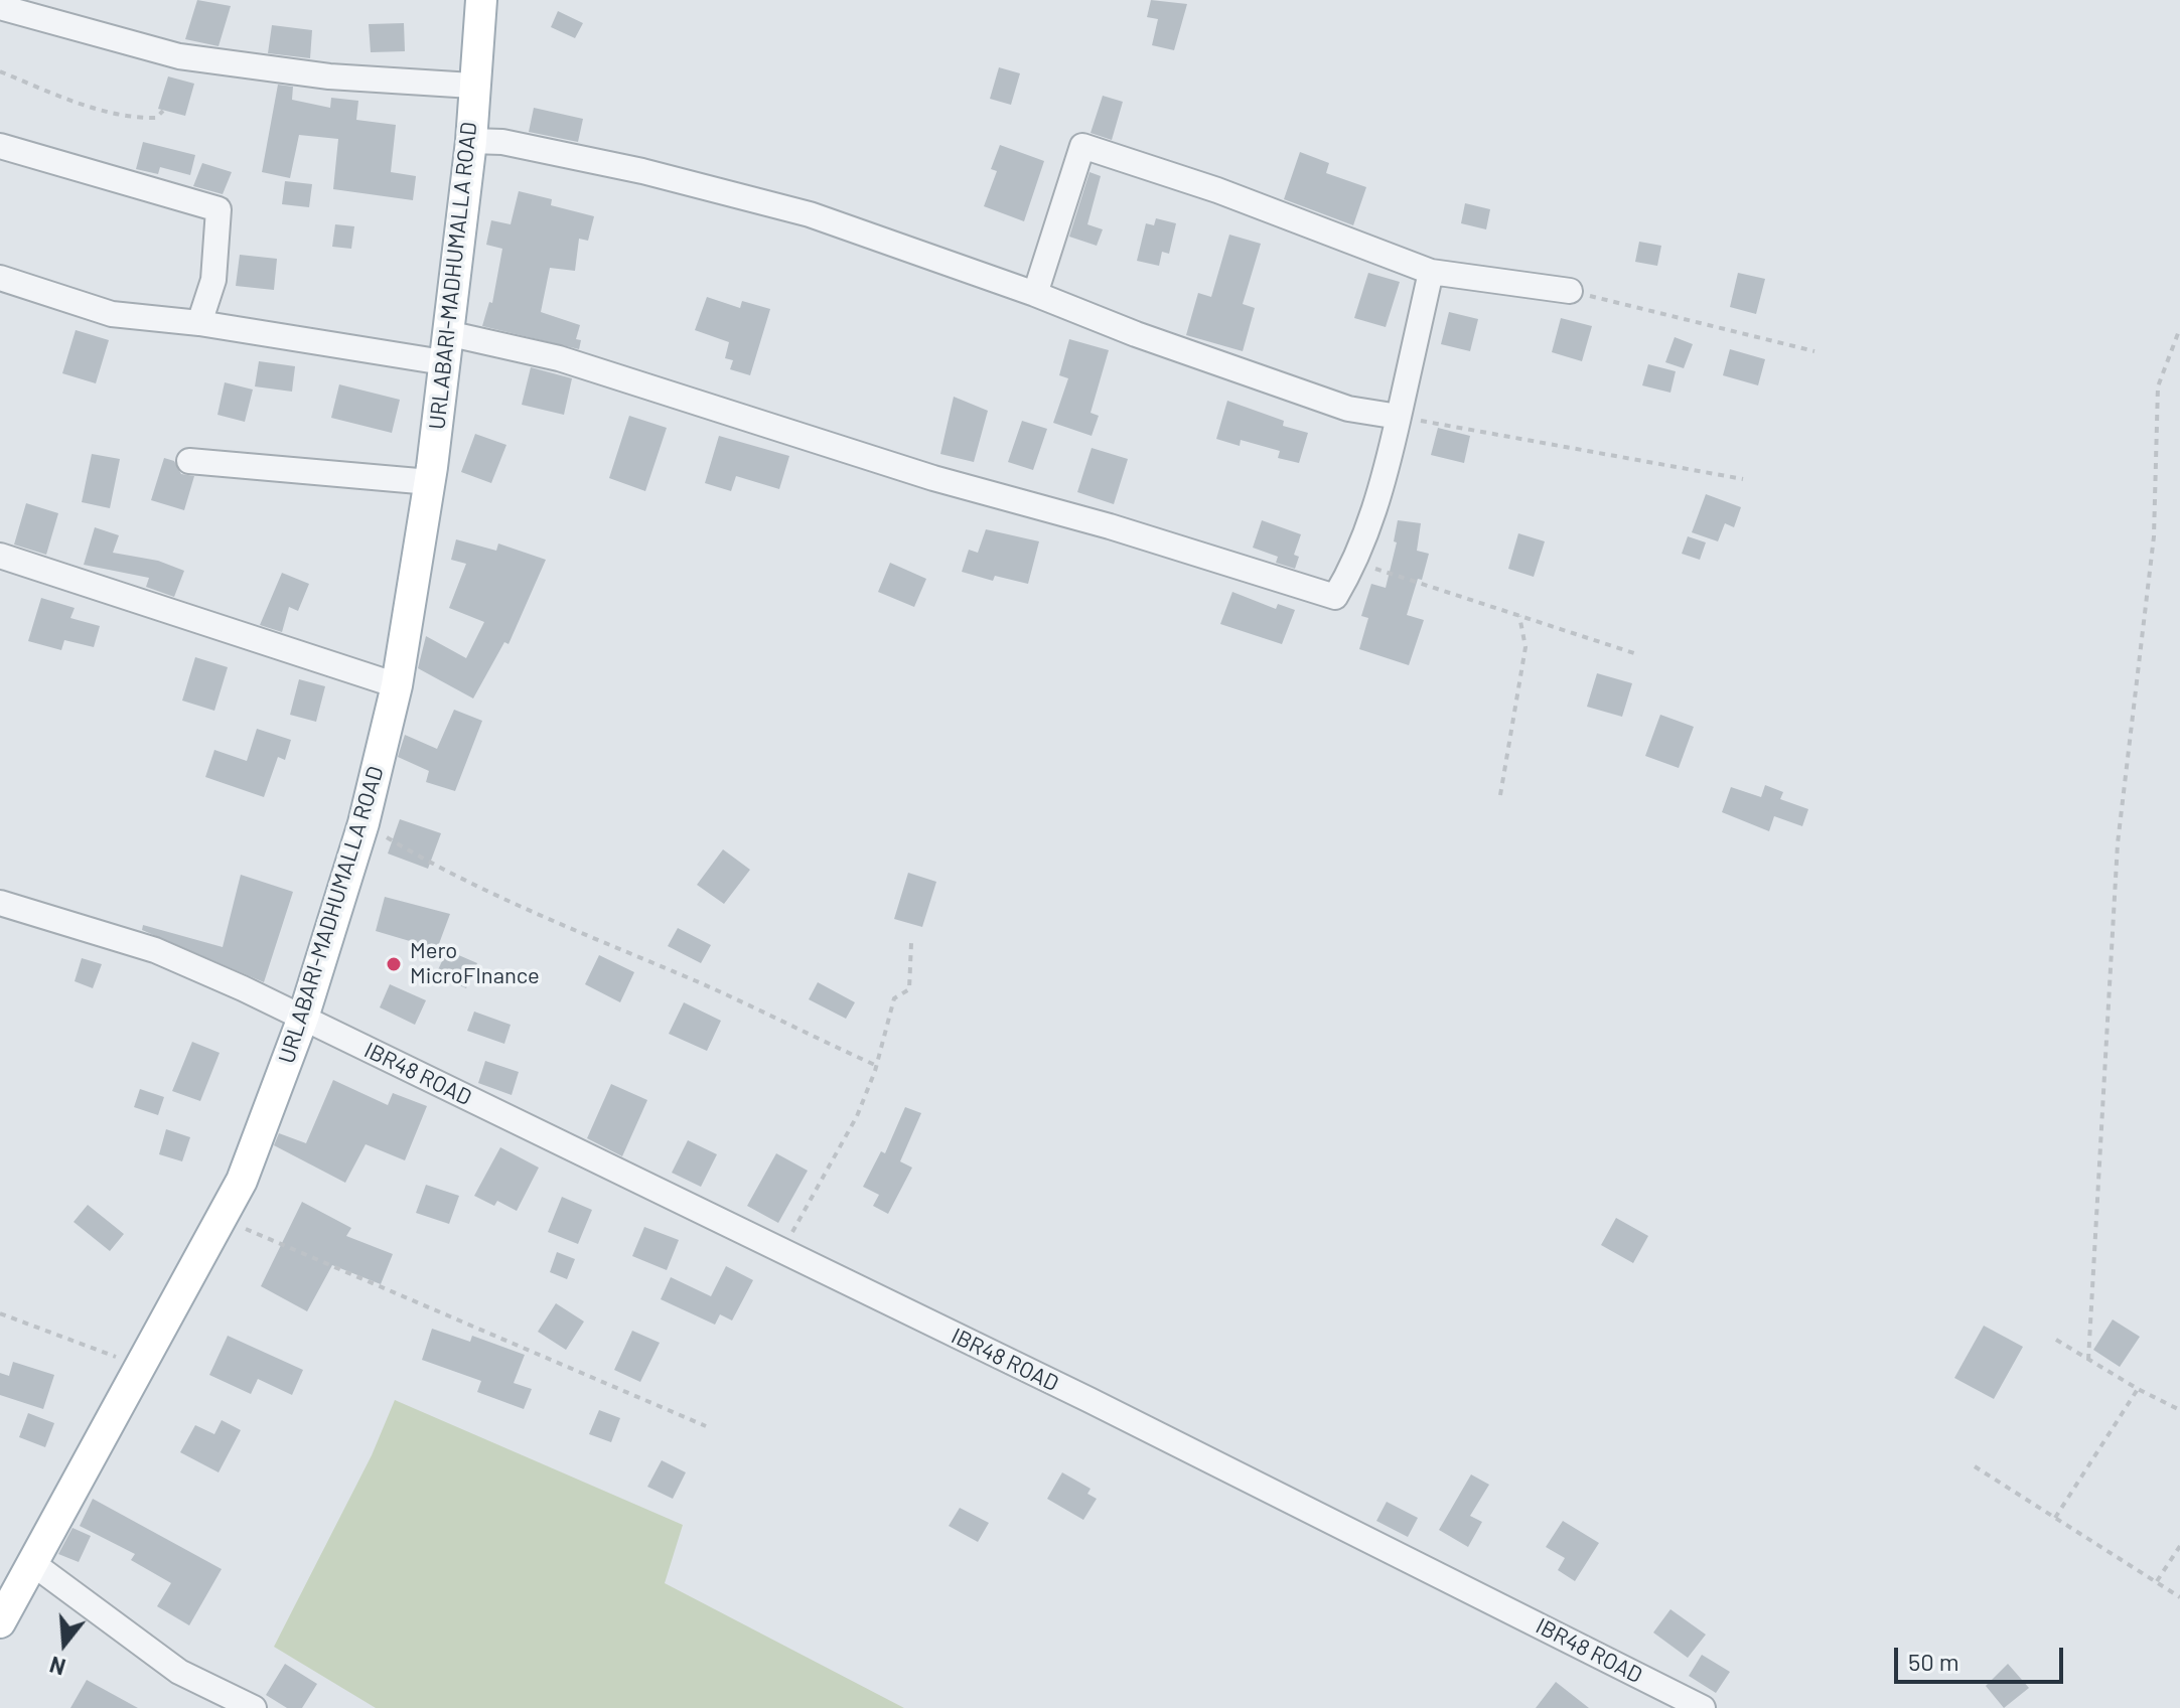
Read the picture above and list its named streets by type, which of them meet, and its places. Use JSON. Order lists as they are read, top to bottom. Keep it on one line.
{"streets":{"main road":["URLABARI-MADHUMALLA ROAD"],"street":["IBR48 ROAD"]},"crossings":[["URLABARI-MADHUMALLA ROAD","IBR48 ROAD"]],"places":["Mero MicroFInance"],"scale_bar":"50 m","north":"bottom"}
